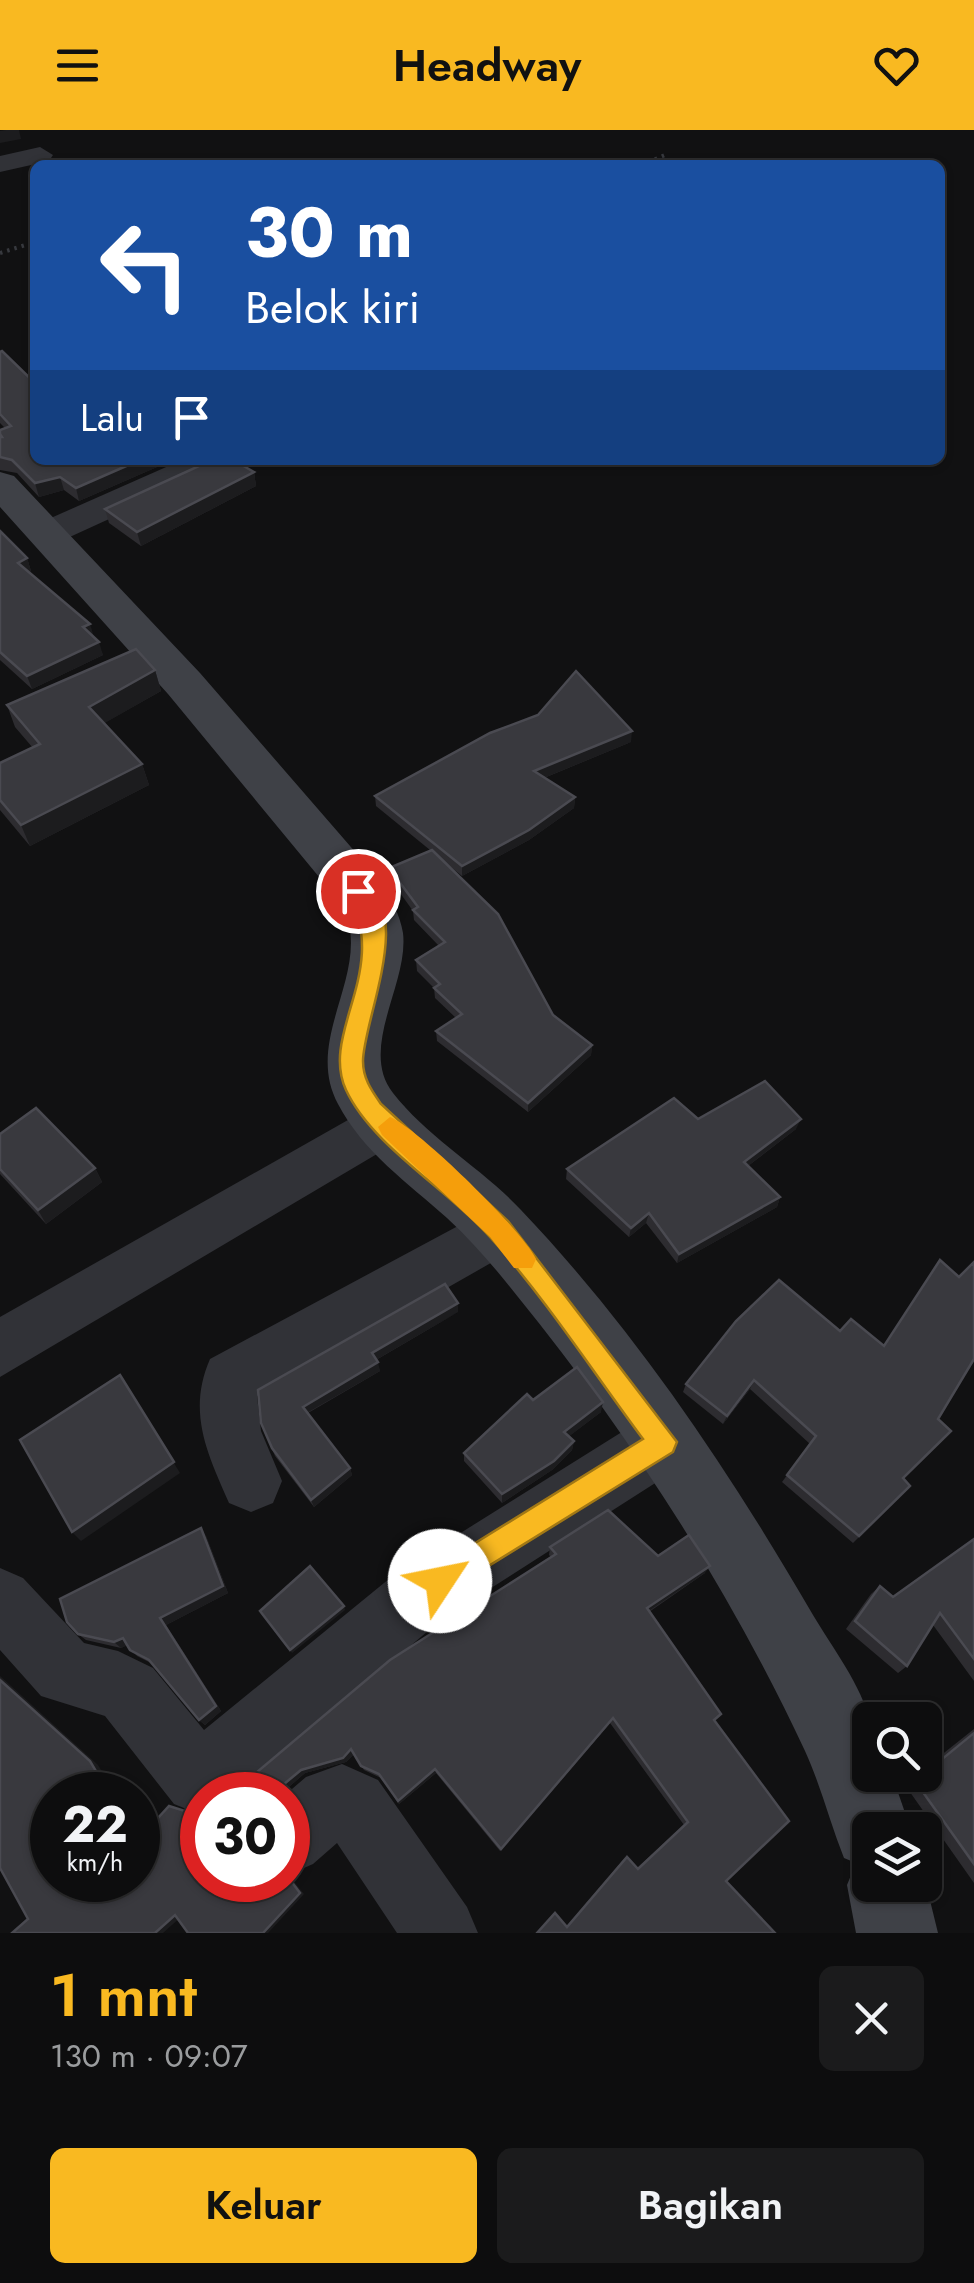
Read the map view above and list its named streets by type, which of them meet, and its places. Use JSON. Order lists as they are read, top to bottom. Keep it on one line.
{"page":{"header":"Headway","turn":["30 m","Belok kiri"],"then":"Lalu","speed":"22 km/h","limit":"30","heading":["1 mnt","130 m · 09:07"],"buttons":["Keluar","Bagikan"]}}
